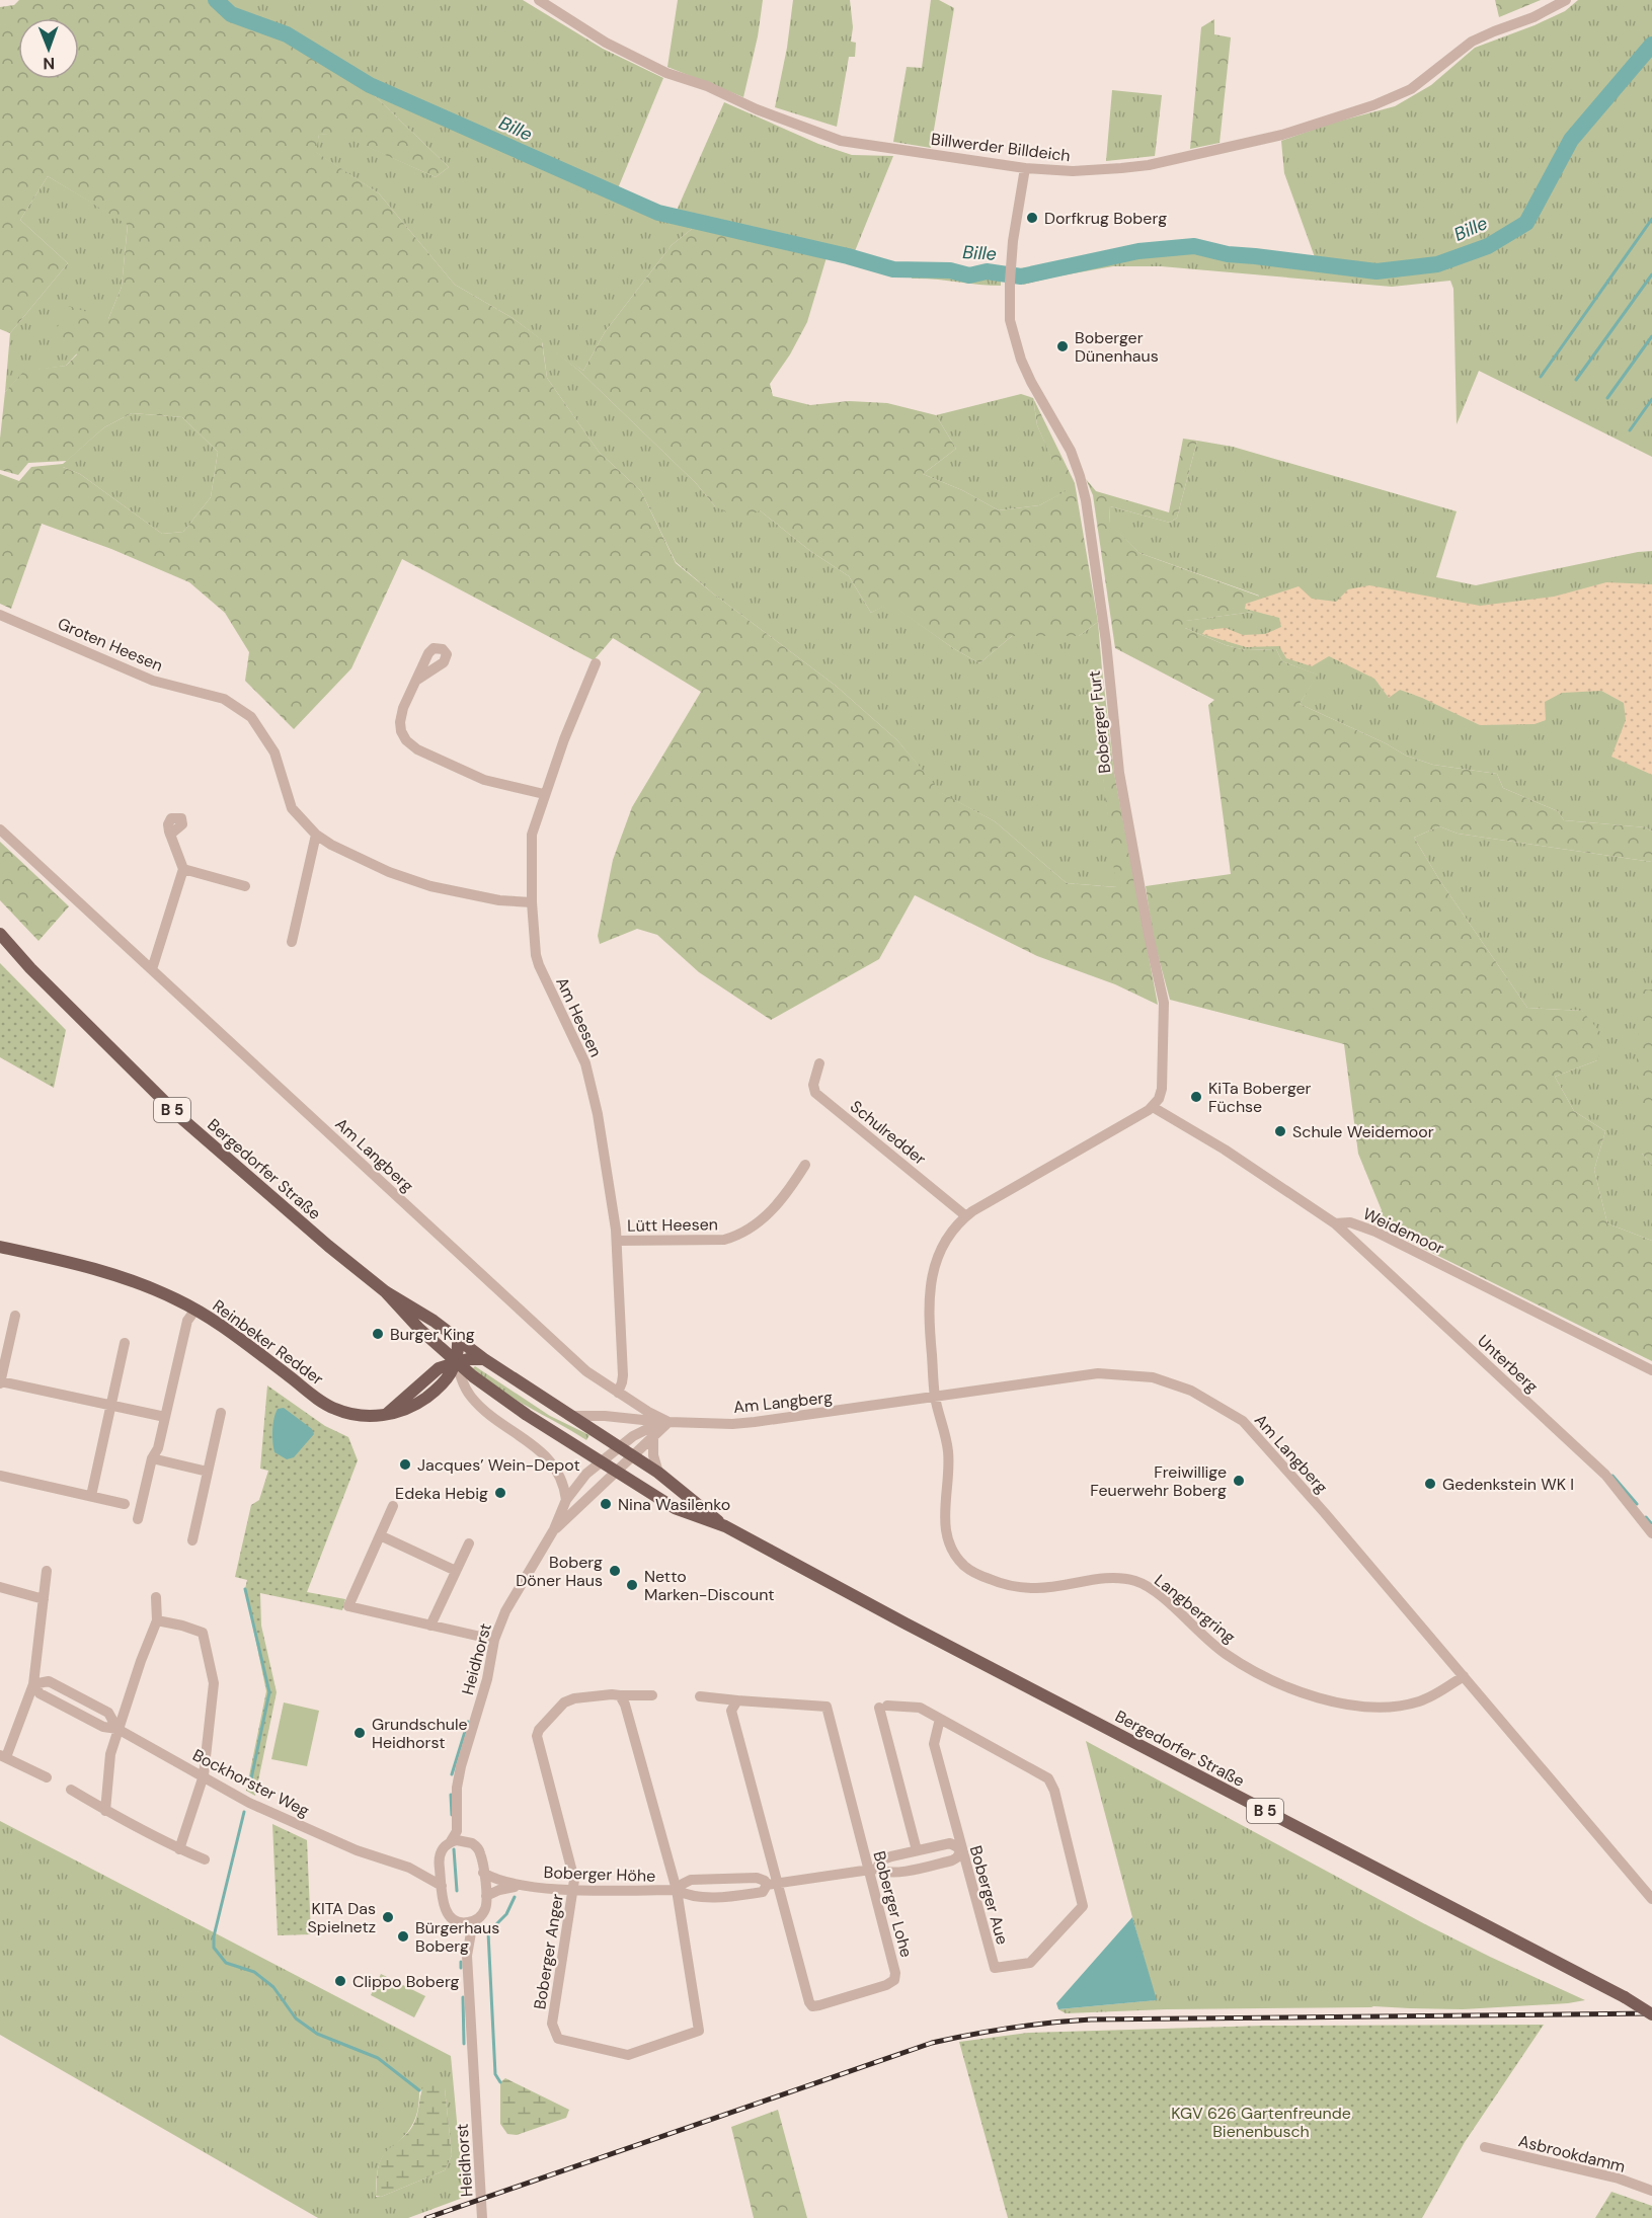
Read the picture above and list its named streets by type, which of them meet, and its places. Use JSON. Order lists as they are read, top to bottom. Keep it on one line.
{"streets":{"main road":["B 5","Bergedorfer Straße","Reinbeker Redder"],"street":["Billwerder Billdeich","Groten Heesen","Boberger Furt","Am Heesen","Schulredder","Am Langberg","Lütt Heesen","Weidemoor","Unterberg","Langbergring","Heidhorst","Bockhorster Weg","Boberger Höhe","Boberger Aue","Boberger Lohe","Boberger Anger","Asbrookdamm"]},"crossings":[["Billwerder Billdeich","Boberger Furt"],["Groten Heesen","Am Heesen"],["Boberger Furt","Weidemoor"],["Am Heesen","Am Langberg"],["Am Heesen","Lütt Heesen"],["Am Langberg","Bergedorfer Straße"],["Am Langberg","Langbergring"],["Am Langberg","Heidhorst"],["Bergedorfer Straße","Reinbeker Redder"],["Bergedorfer Straße","Heidhorst"],["Weidemoor","Unterberg"],["Heidhorst","Bockhorster Weg"],["Heidhorst","Boberger Höhe"],["Boberger Höhe","Boberger Aue"],["Boberger Höhe","Boberger Lohe"],["Boberger Höhe","Boberger Anger"]],"water":["Bille"],"parks":["KGV 626 Gartenfreunde Bienenbusch"],"places":["Dorfkrug Boberg","Boberger Dünenhaus","KiTa Boberger Füchse","Schule Weidemoor","Burger King","Jacques’ Wein-Depot","Freiwillige Feuerwehr Boberg","Gedenkstein WK I","Edeka Hebig","Nina Wasilenko","Boberg Döner Haus","Netto Marken-Discount","Grundschule Heidhorst","KITA Das Spielnetz","Bürgerhaus Boberg","Clippo Boberg"],"north":"bottom"}
